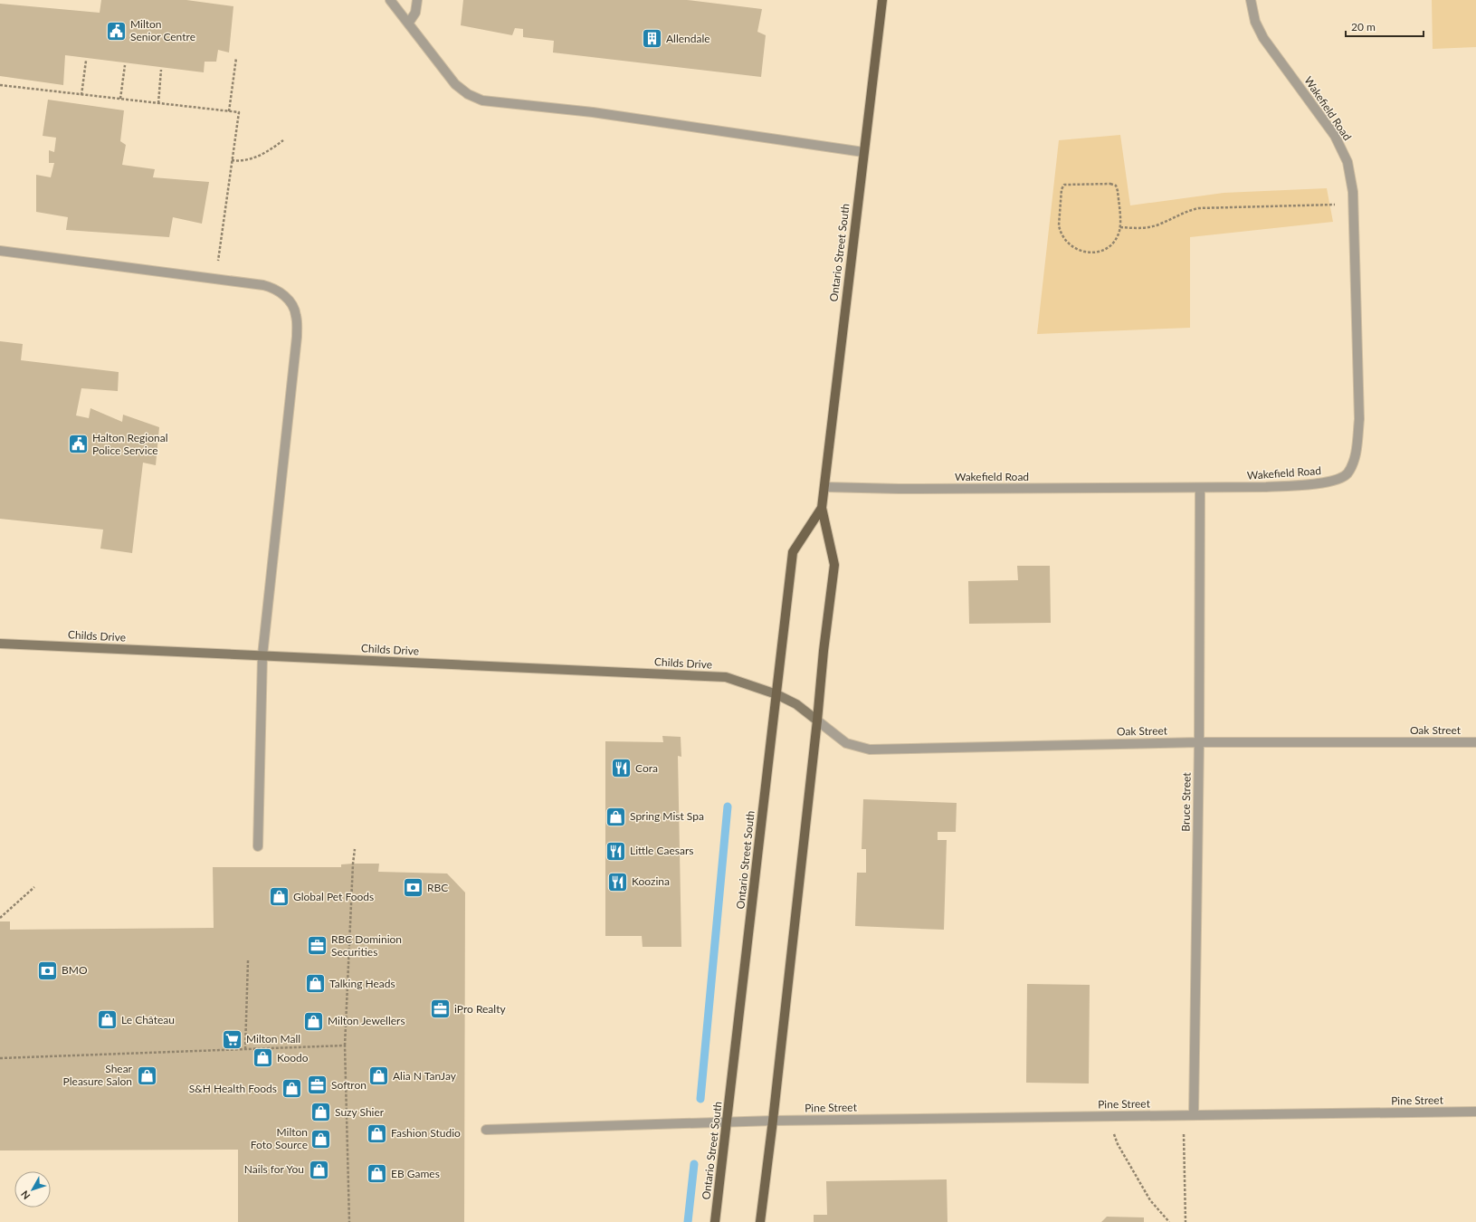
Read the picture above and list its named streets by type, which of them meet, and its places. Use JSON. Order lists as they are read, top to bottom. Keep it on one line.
{"streets":{"main road":["Ontario Street South"],"street":["Wakefield Road","Childs Drive","Oak Street","Bruce Street","Pine Street"]},"crossings":[["Wakefield Road","Ontario Street South"],["Wakefield Road","Bruce Street"],["Ontario Street South","Childs Drive"],["Ontario Street South","Oak Street"],["Ontario Street South","Pine Street"],["Childs Drive","Oak Street"],["Oak Street","Bruce Street"],["Bruce Street","Pine Street"]],"places":{"public building":["Milton Senior Centre","Halton Regional Police Service"],"building":["Allendale"],"restaurant":["Cora","Little Caesars","Koozina"],"shop":["Spring Mist Spa","Global Pet Foods","Talking Heads","Le Château","Milton Jewellers","Koodo","Shear Pleasure Salon","Alia N TanJay","S&H Health Foods","Suzy Shier","Fashion Studio","Milton Foto Source","Nails for You","EB Games"],"bank":["RBC","BMO"],"office":["RBC Dominion Securities","iPro Realty","Softron"],"supermarket":["Milton Mall"]},"scale_bar":"20 m","north":"bottom left"}
